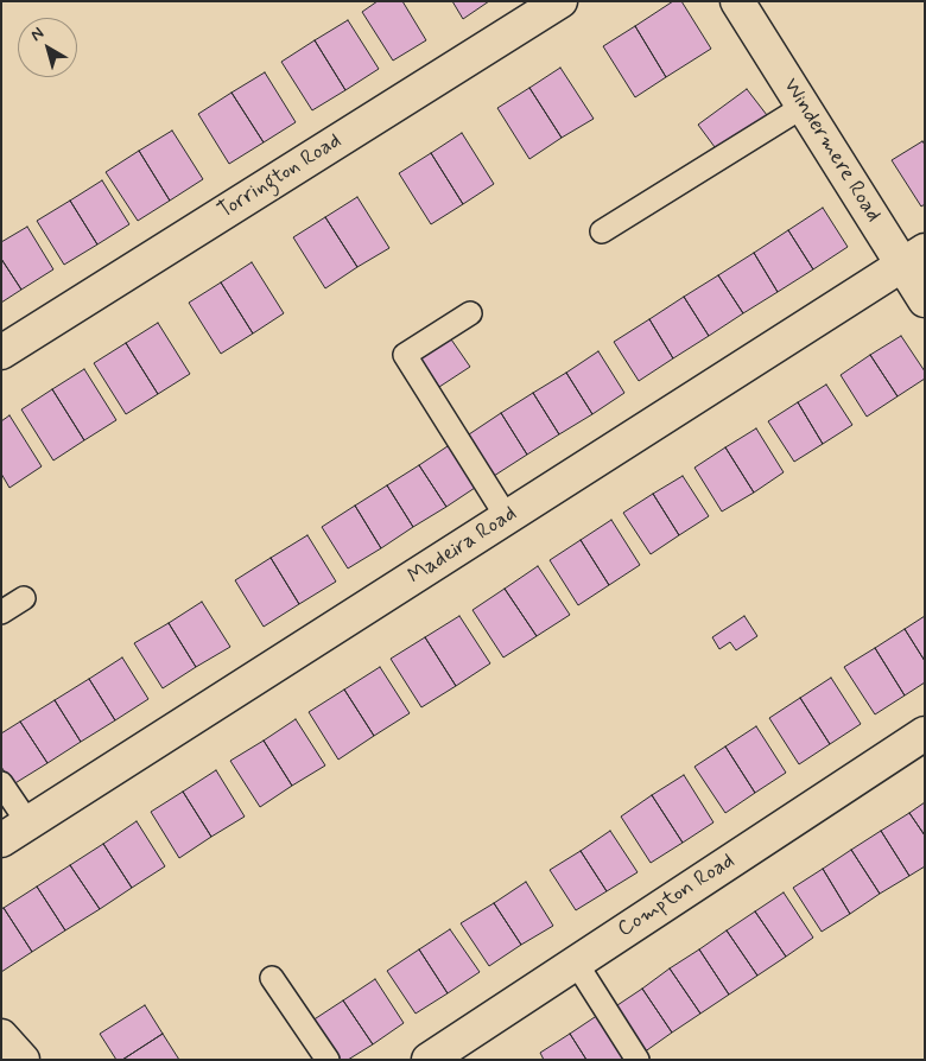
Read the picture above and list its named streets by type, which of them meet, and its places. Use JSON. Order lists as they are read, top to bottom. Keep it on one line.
{"streets":{"street":["Windermere Road","Torrington Road","Madeira Road","Compton Road"]},"crossings":[["Windermere Road","Madeira Road"]],"north":"top left"}
